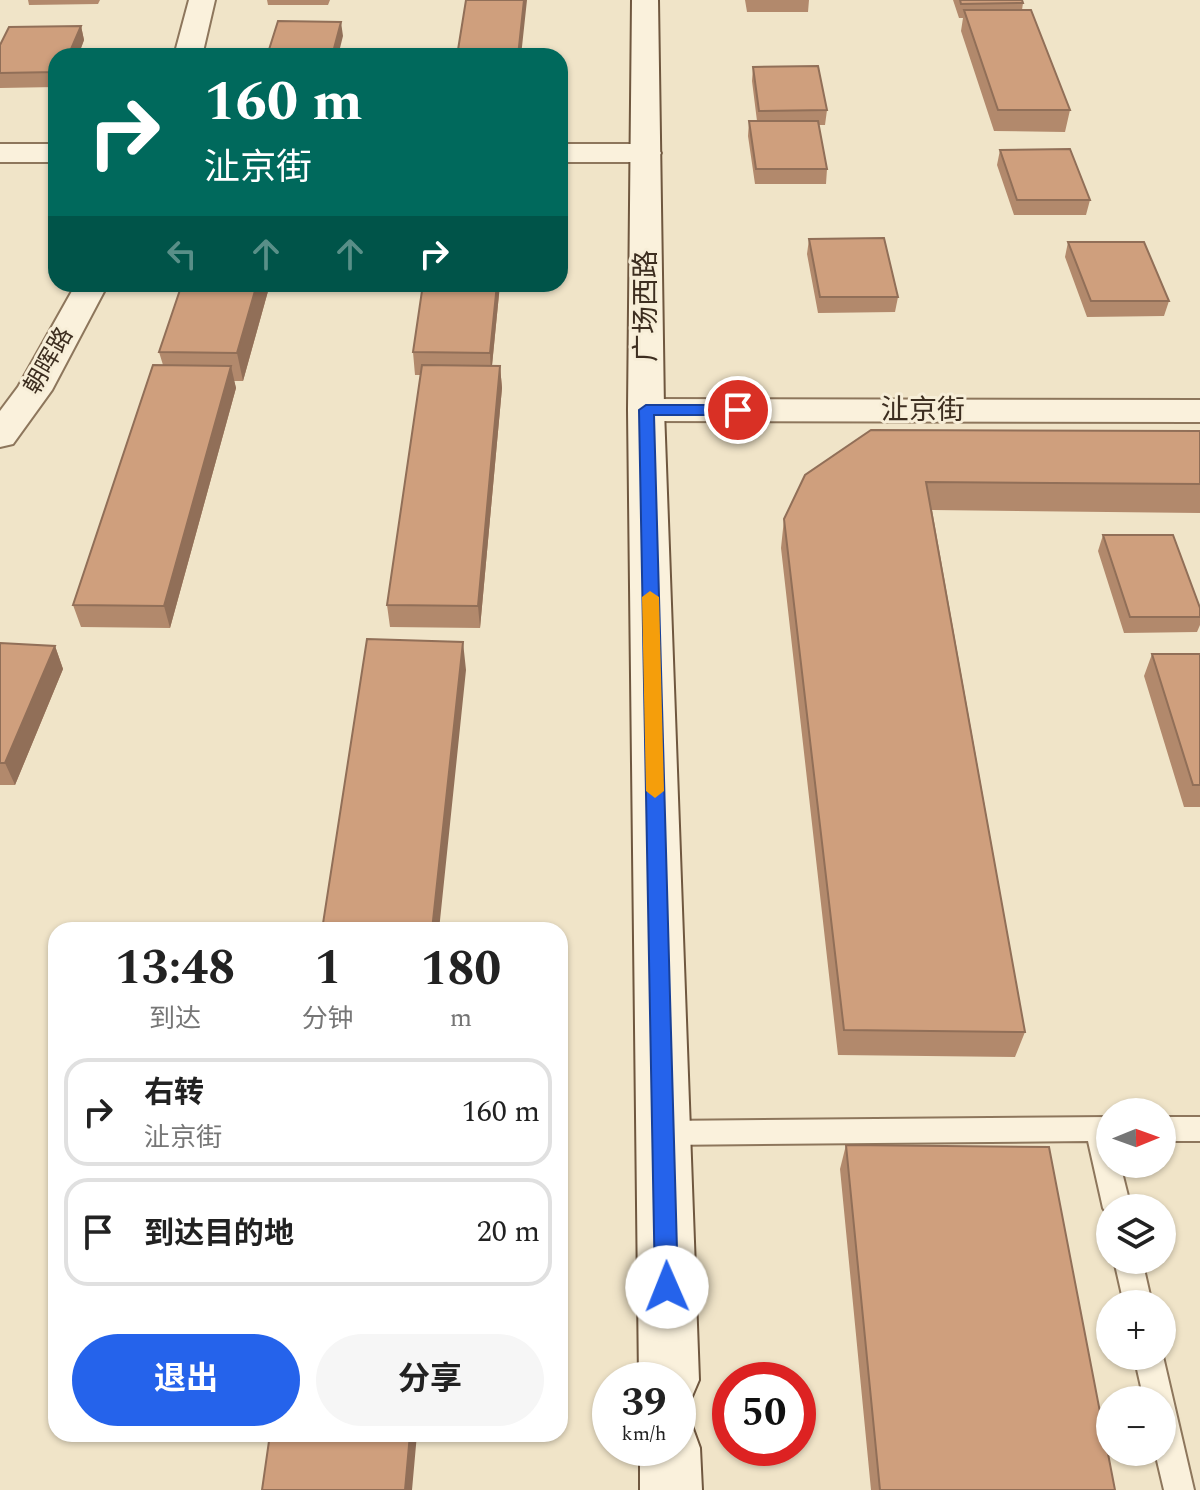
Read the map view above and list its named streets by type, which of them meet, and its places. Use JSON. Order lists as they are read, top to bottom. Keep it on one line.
{"streets":{"main road":["广场西路","朝晖路","沚京街"]},"crossings":[["广场西路","沚京街"]],"north":"right","page":{"turn":["160 m","沚京街"],"eta":["13:48","到达","1","分钟","180","m"],"list":[{"name":"右转","note":"沚京街","value":"160 m"},{"name":"到达目的地","value":"20 m"}],"map_buttons":["+","−"],"buttons":["退出","分享"],"speed":"39 km/h","limit":"50"}}
